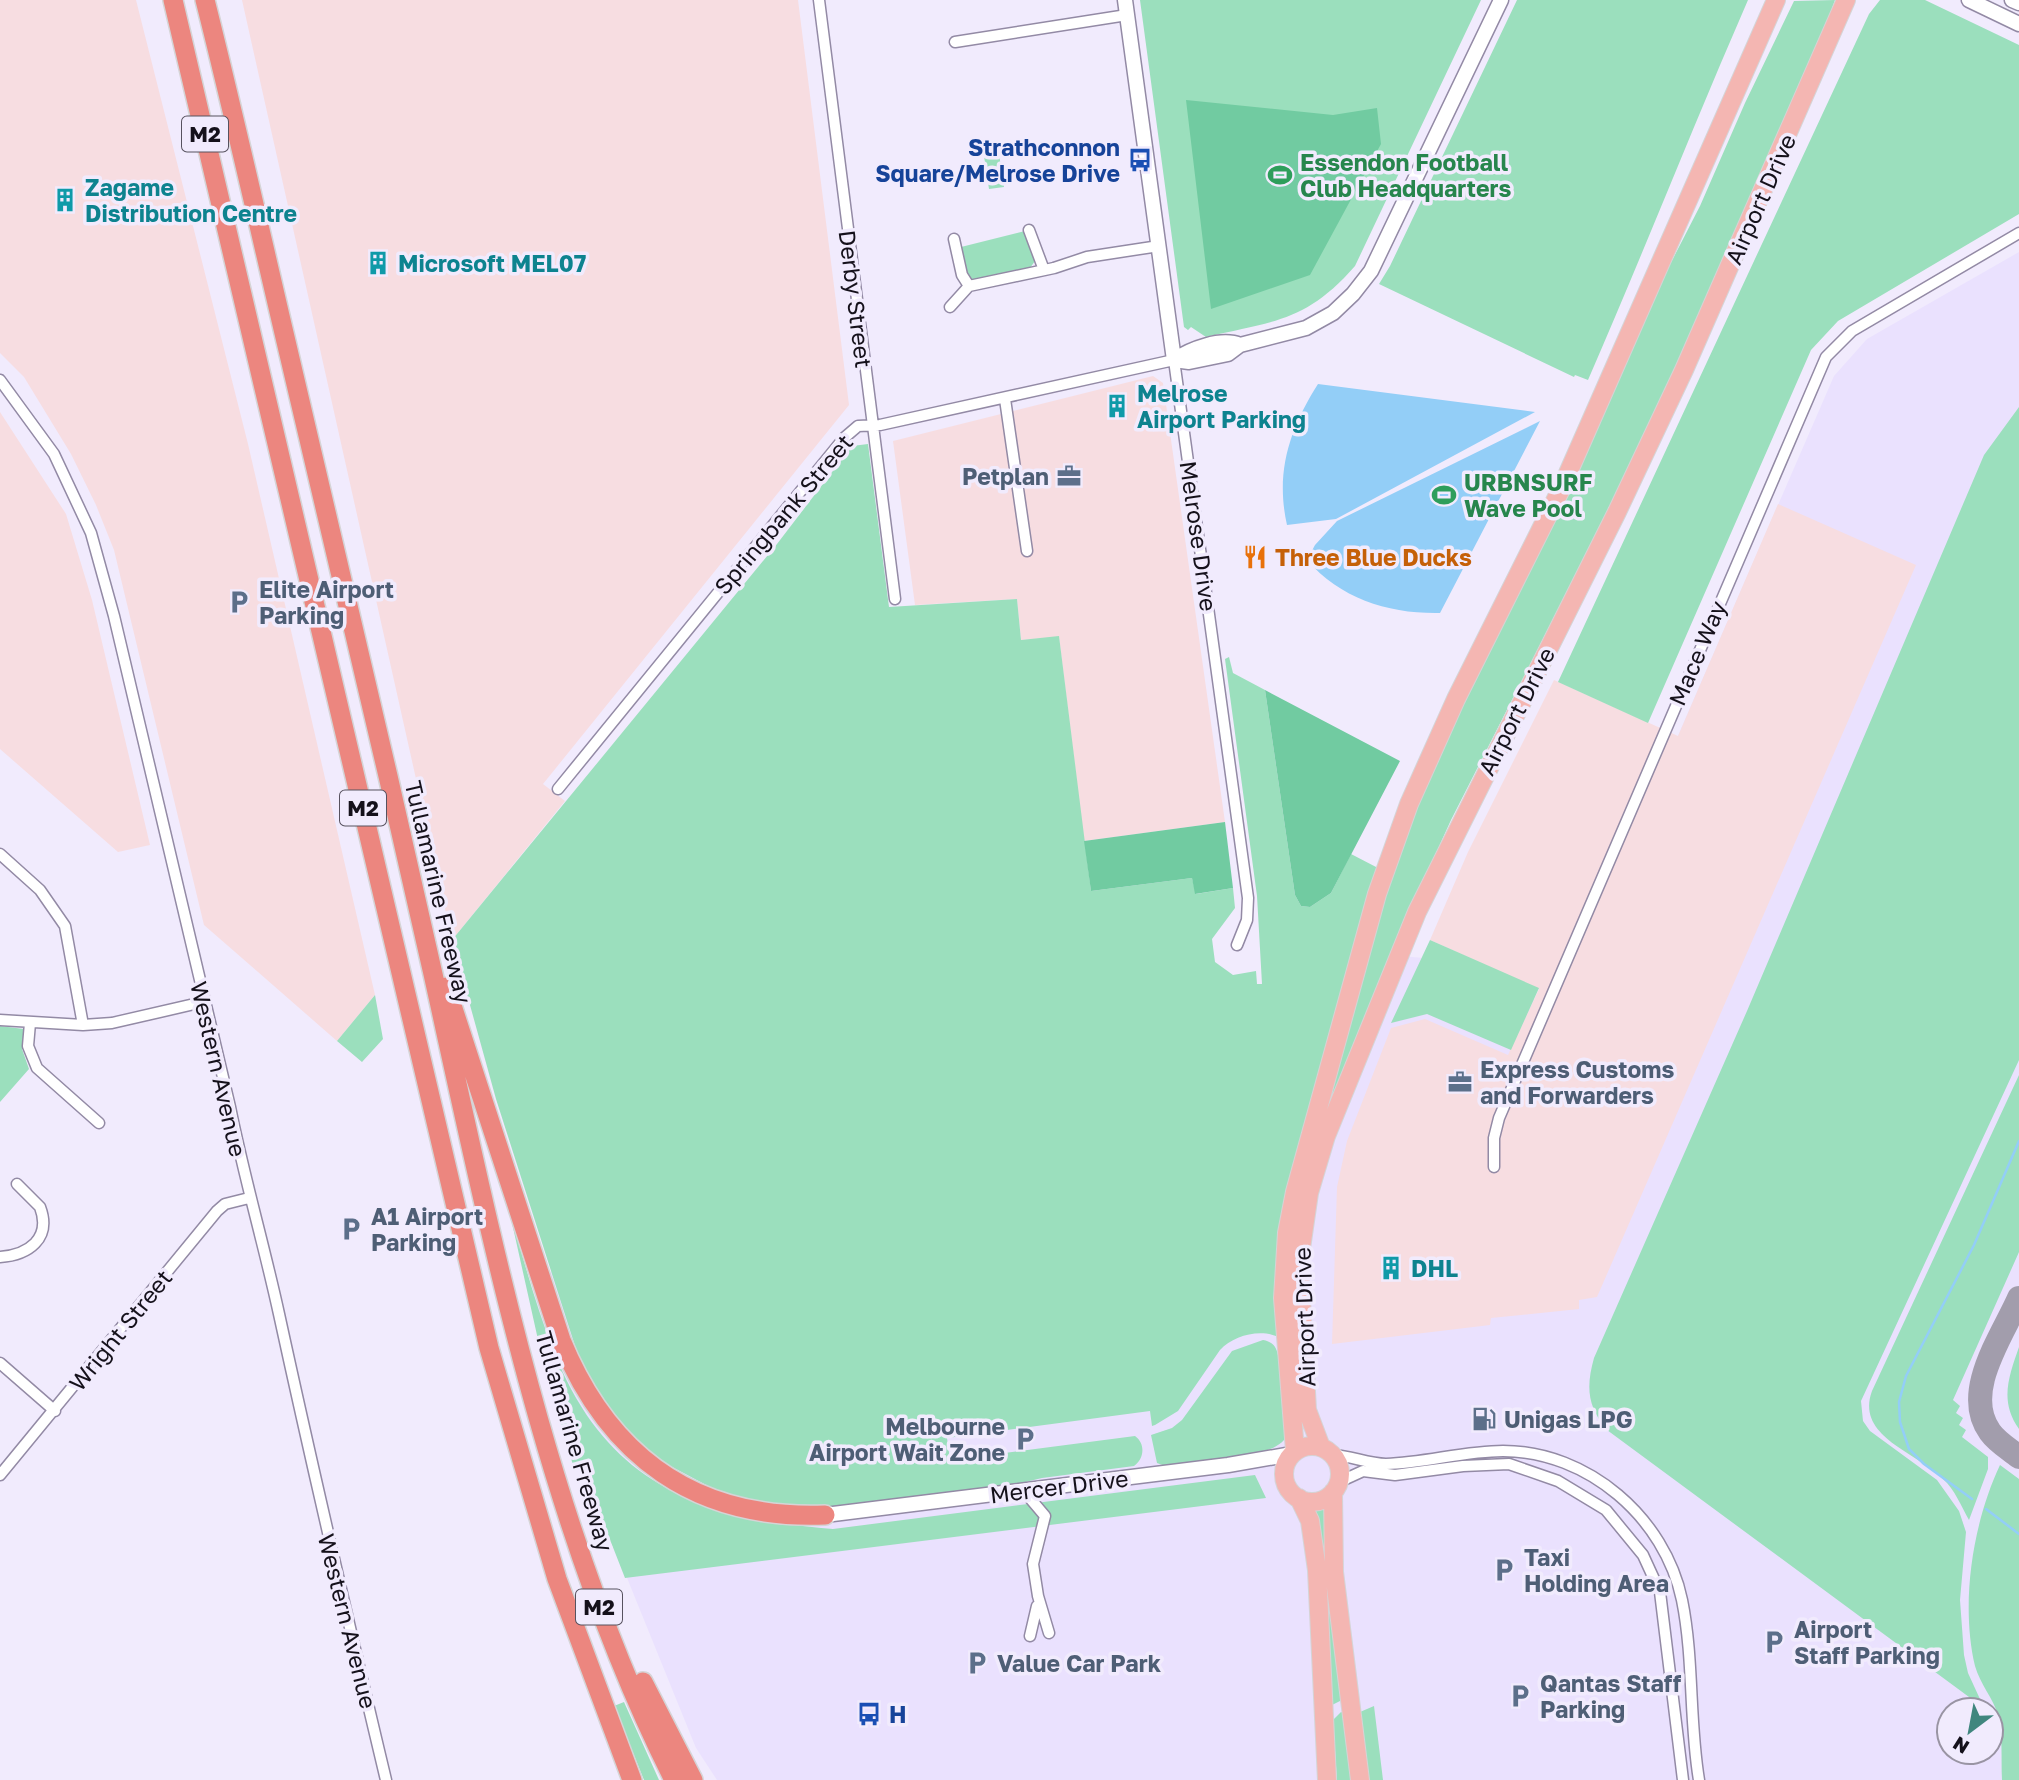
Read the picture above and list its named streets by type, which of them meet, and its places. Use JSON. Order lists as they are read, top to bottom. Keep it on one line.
{"streets":{"highway":["M2","Tullamarine Freeway"],"main road":["Airport Drive"],"street":["Derby Street","Springbank Street","Melrose Drive","Mace Way","Western Avenue","Wright Street","Mercer Drive"]},"crossings":[["Airport Drive","Mercer Drive"],["Derby Street","Springbank Street"],["Springbank Street","Melrose Drive"],["Western Avenue","Wright Street"]],"places":{"bus stop":["Strathconnon Square/Melrose Drive","H"],"sports":["Essendon Football Club Headquarters","URBNSURF Wave Pool"],"building":["Zagame Distribution Centre","Microsoft MEL07","Melrose Airport Parking","DHL"],"office":["Petplan","Express Customs and Forwarders"],"restaurant":["Three Blue Ducks"],"parking":["Elite Airport Parking","A1 Airport Parking","Melbourne Airport Wait Zone","Taxi Holding Area","Airport Staff Parking","Value Car Park","Qantas Staff Parking"],"fuel station":["Unigas LPG"]},"north":"bottom left"}
